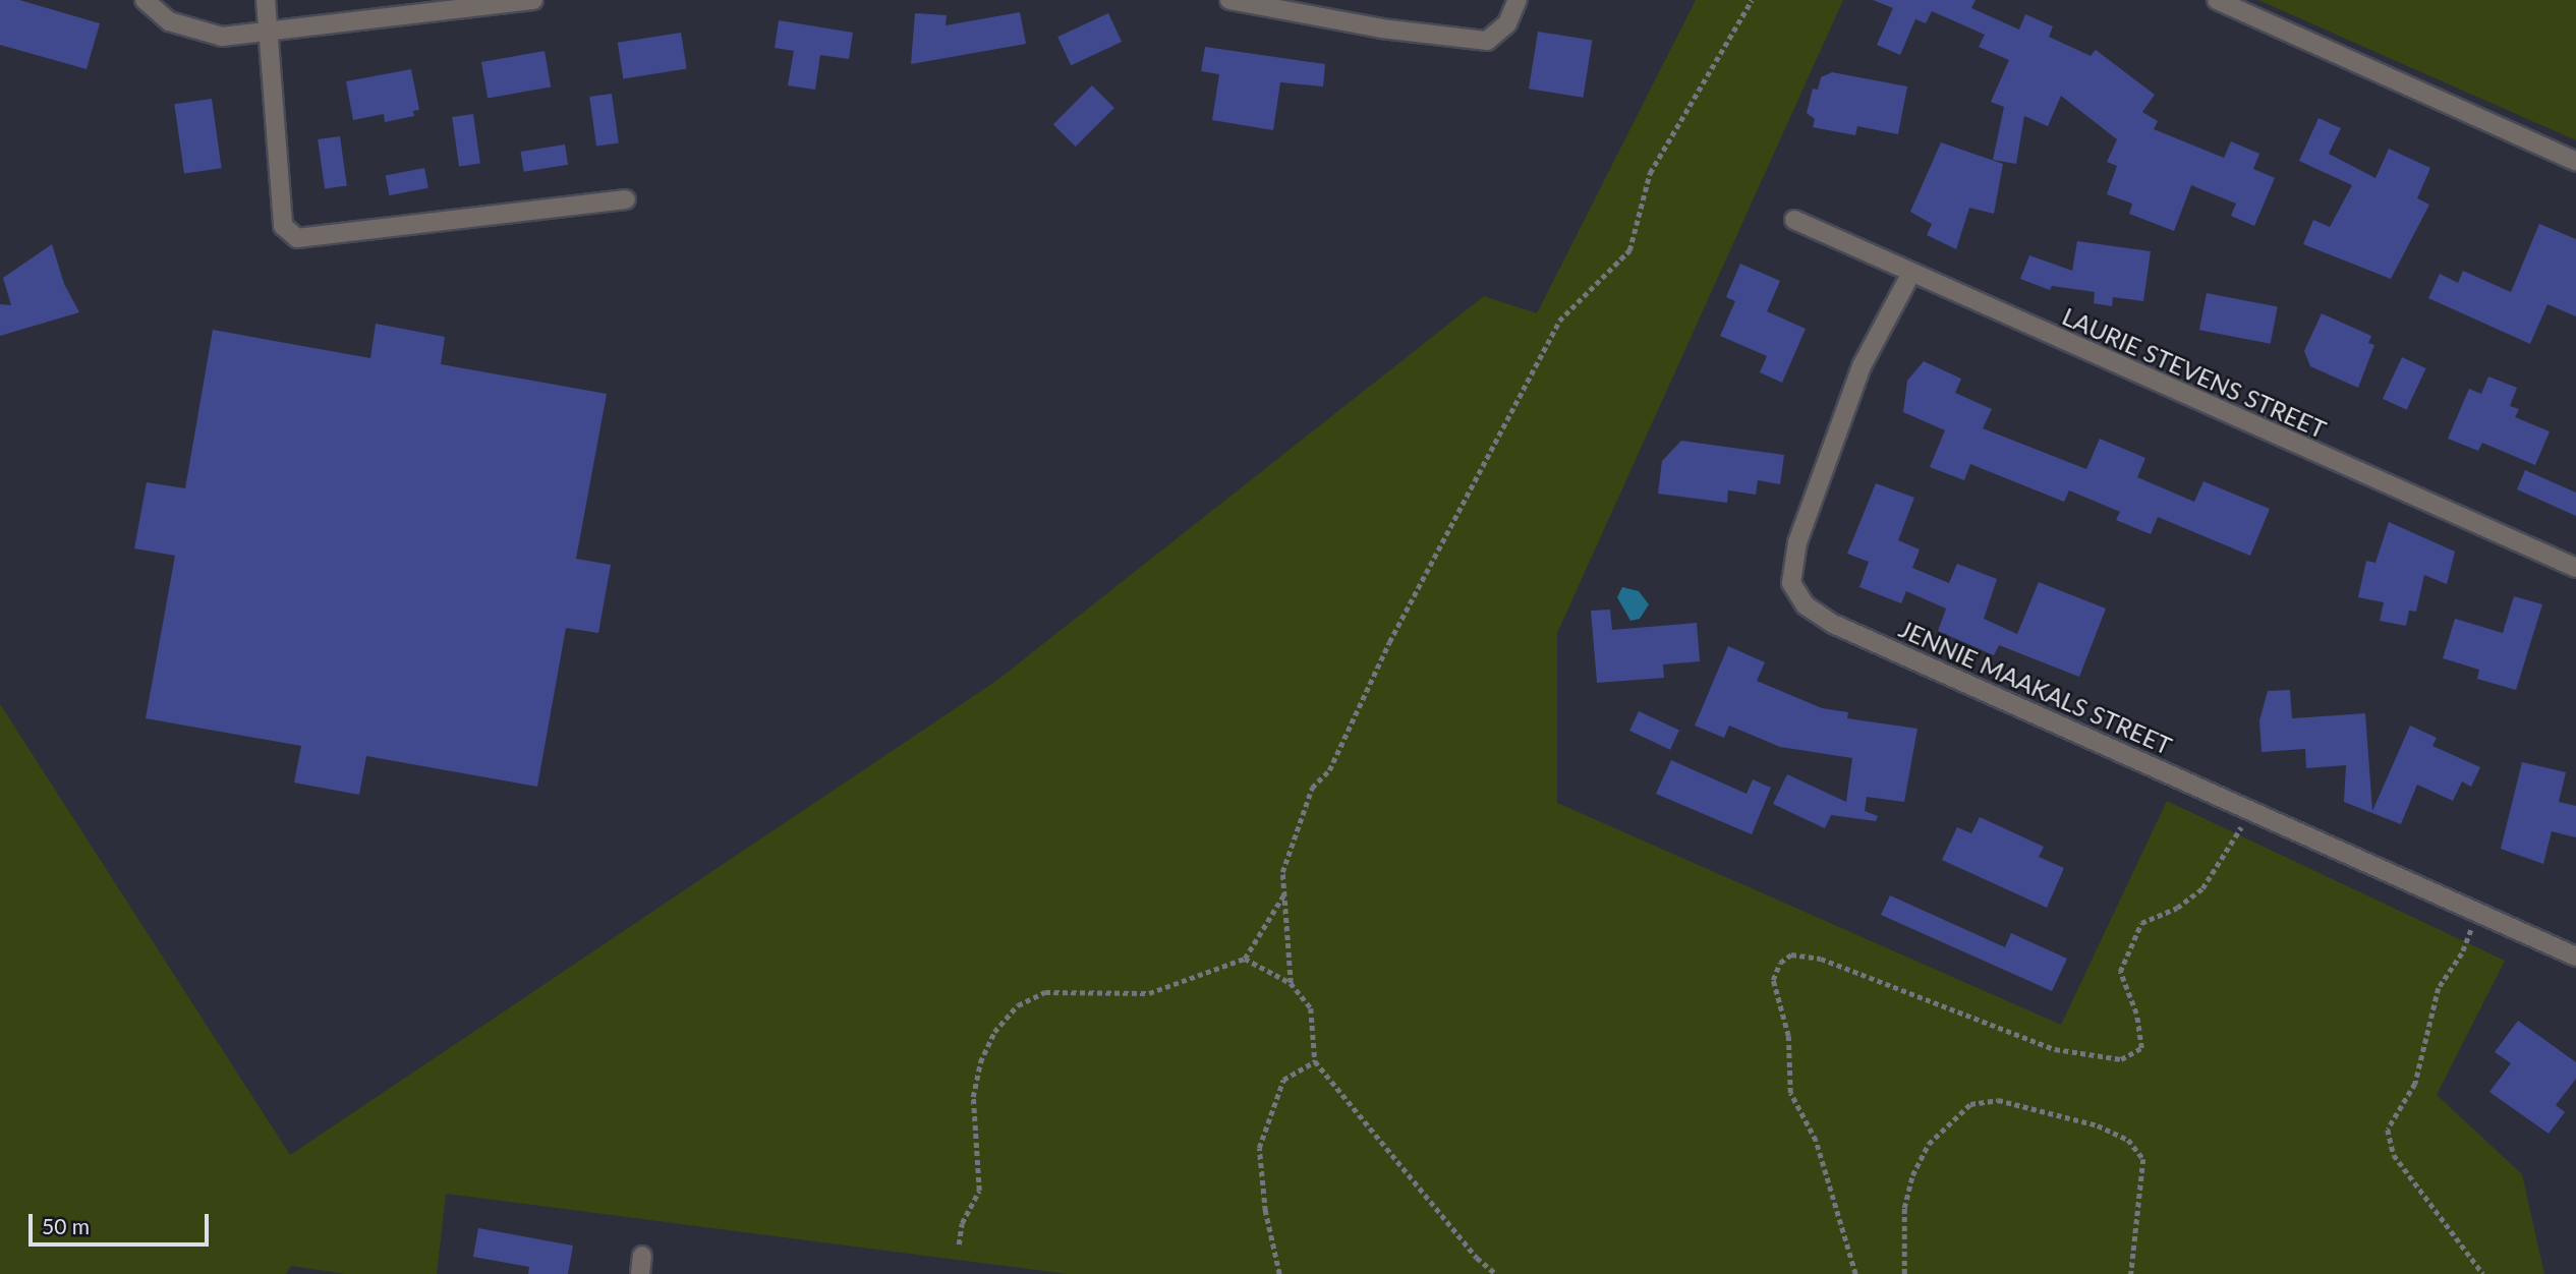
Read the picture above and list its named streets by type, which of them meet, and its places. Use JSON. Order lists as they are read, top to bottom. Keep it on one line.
{"streets":{"street":["LAURIE STEVENS STREET","JENNIE MAAKALS STREET"]},"crossings":[["LAURIE STEVENS STREET","JENNIE MAAKALS STREET"]],"scale_bar":"50 m"}
